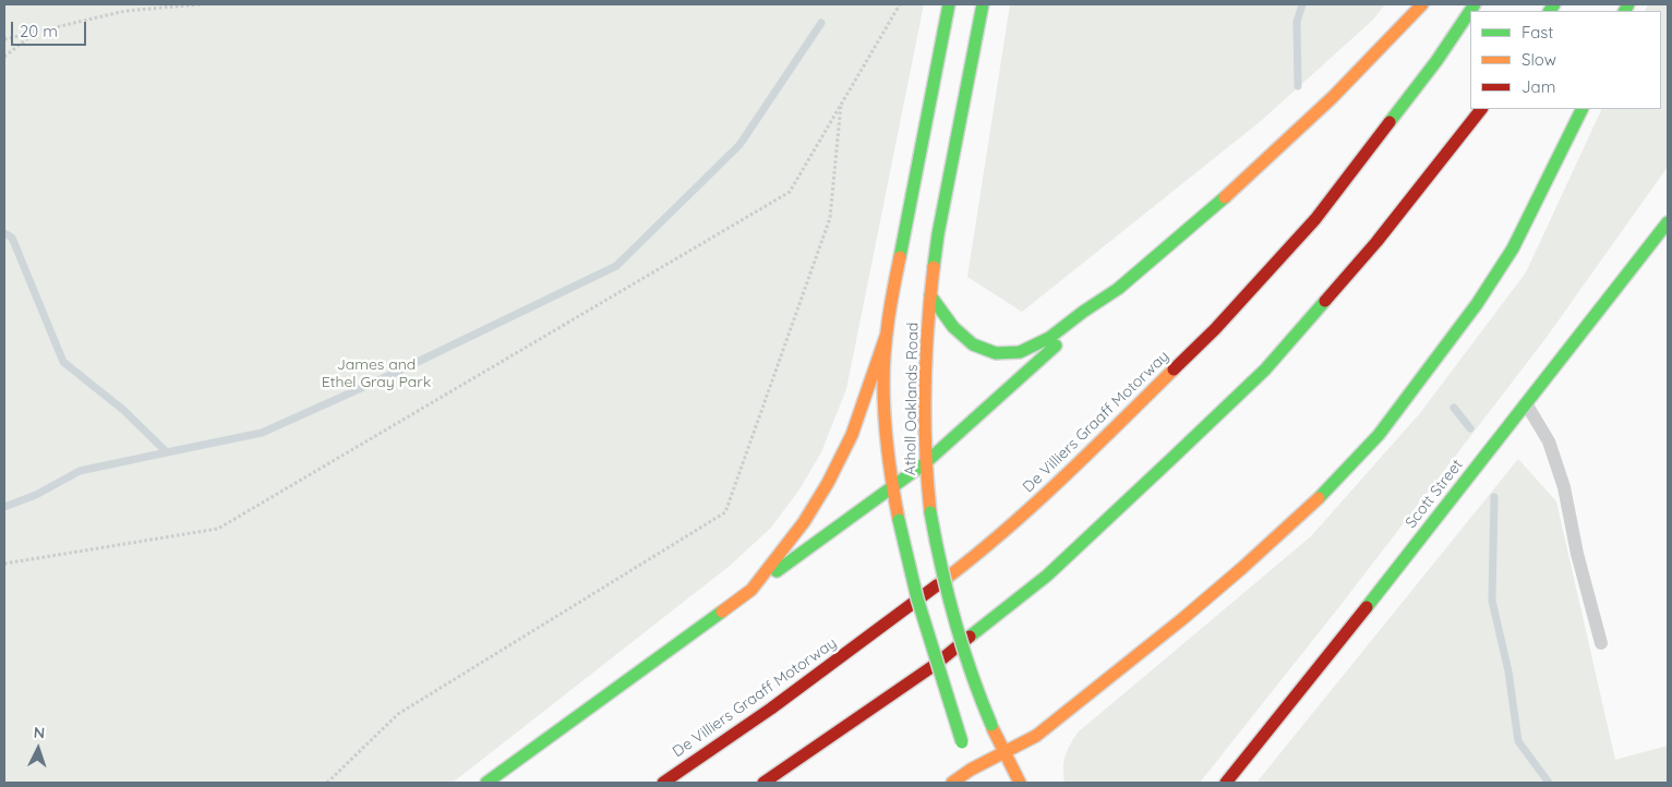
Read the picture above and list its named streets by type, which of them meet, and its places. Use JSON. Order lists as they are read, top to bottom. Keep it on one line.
{"streets":{"main road":["Atholl Oaklands Road","De Villiers Graaff Motorway","Scott Street"]},"parks":["James and Ethel Gray Park"],"legend":["Fast","Slow","Jam"],"scale_bar":"20 m","north":"top"}
